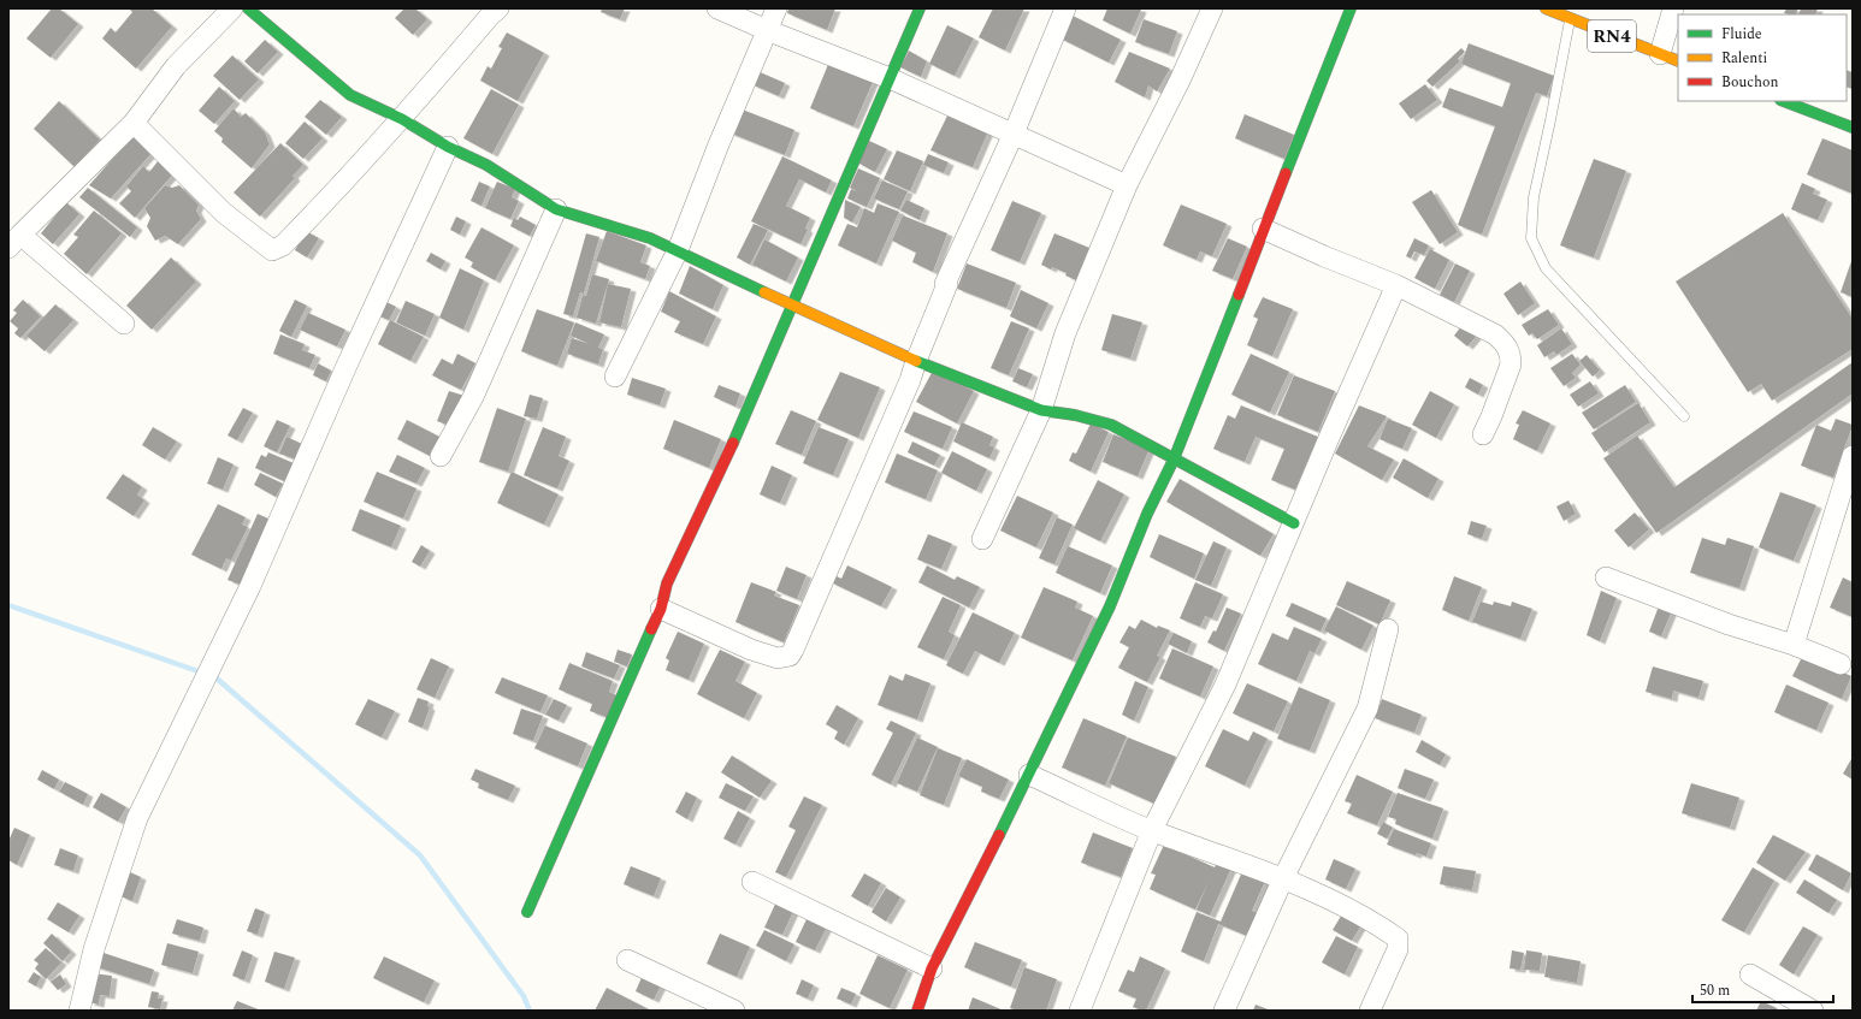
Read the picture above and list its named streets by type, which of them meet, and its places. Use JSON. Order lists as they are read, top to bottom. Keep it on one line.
{"streets":{"main road":["RN4"]},"legend":["Fluide","Ralenti","Bouchon"],"scale_bar":"50 m"}
